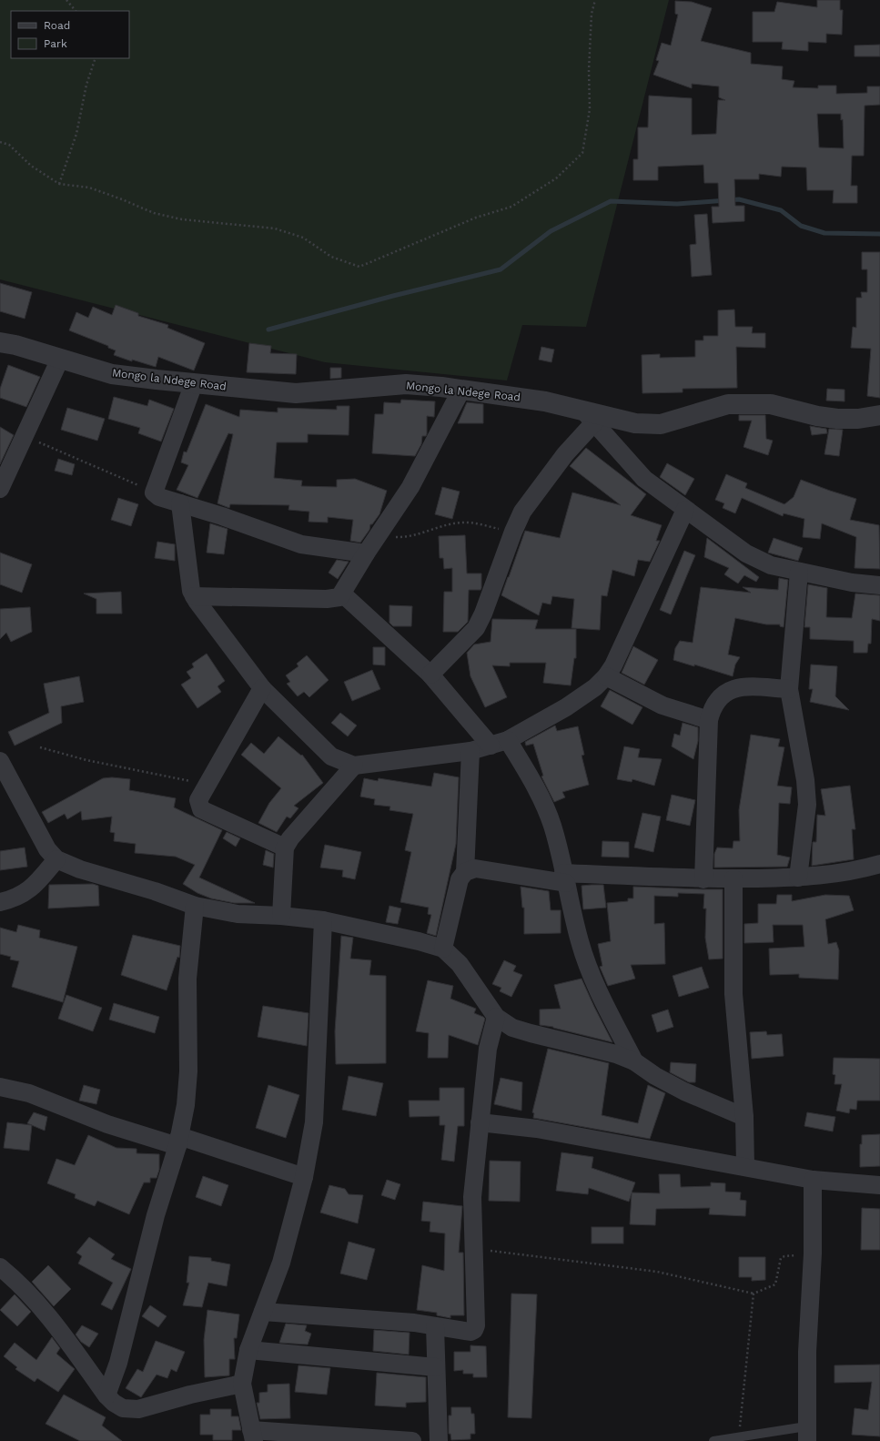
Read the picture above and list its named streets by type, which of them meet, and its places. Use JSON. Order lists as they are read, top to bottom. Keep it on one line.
{"streets":{"street":["Mongo la Ndege Road"]},"legend":["Road","Park"]}
